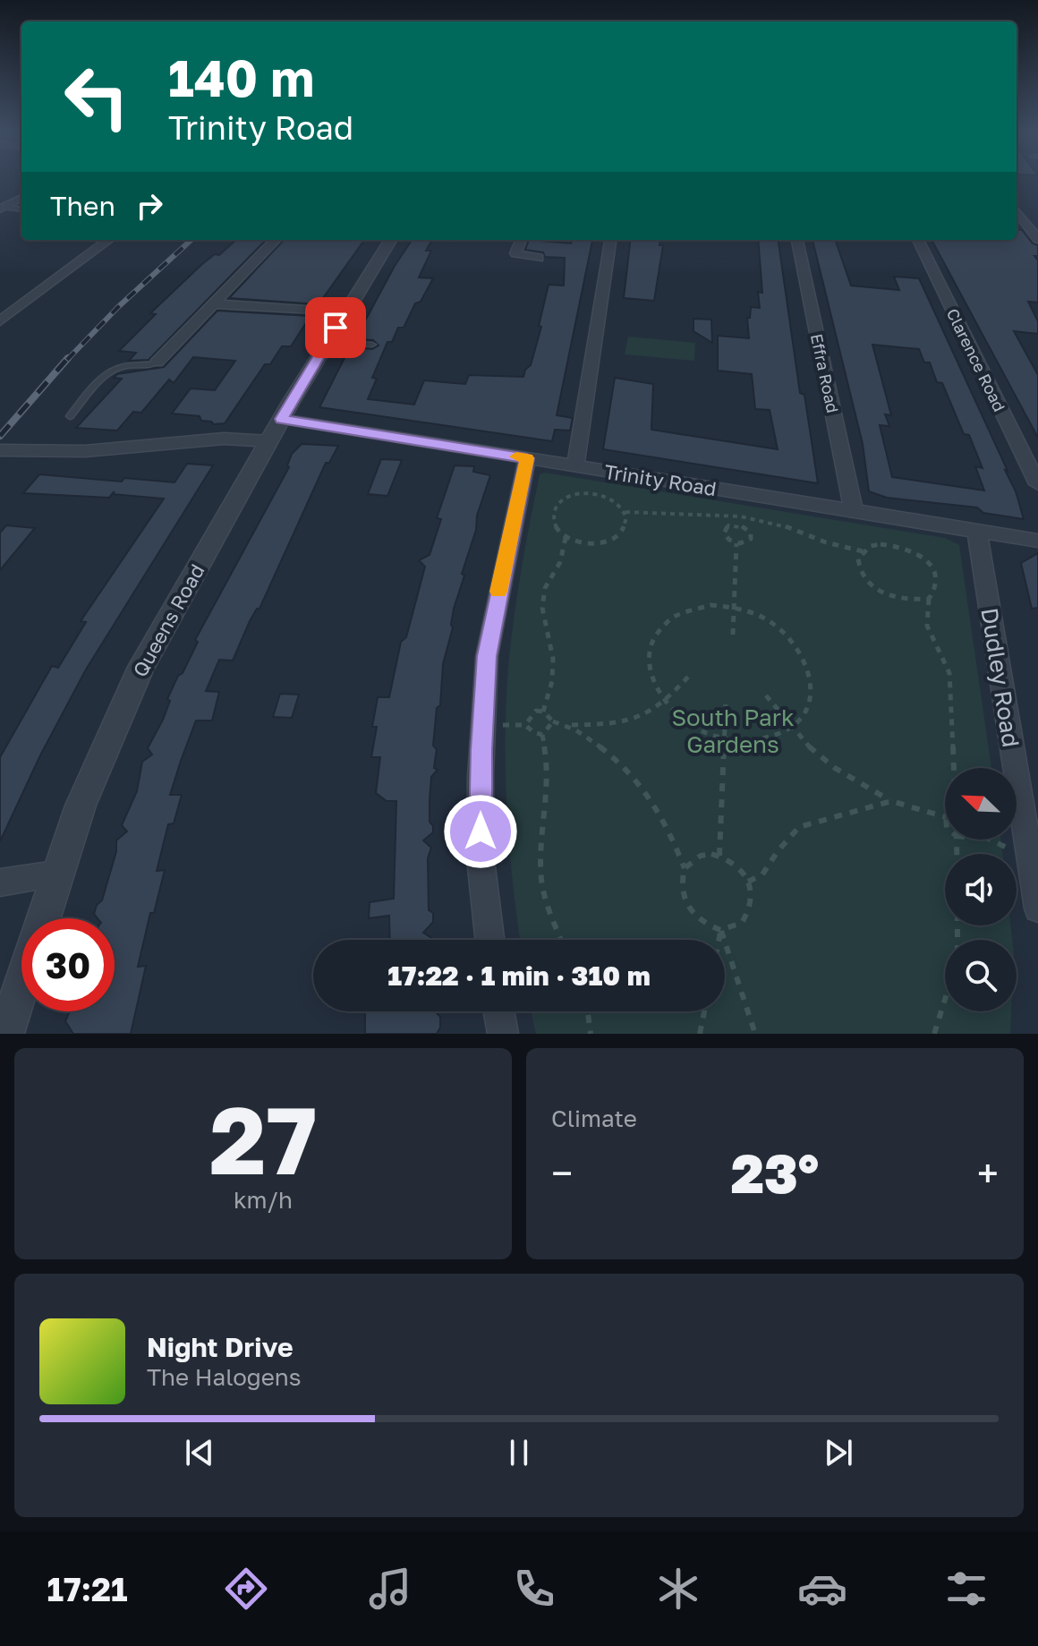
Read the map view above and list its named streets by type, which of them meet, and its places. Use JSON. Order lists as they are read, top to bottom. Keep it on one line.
{"streets":{"street":["Clarence Road","Effra Road","Trinity Road","Queens Road","Dudley Road"]},"crossings":[["Effra Road","Trinity Road"],["Trinity Road","Queens Road"],["Trinity Road","Dudley Road"]],"parks":["South Park Gardens"],"north":"top left","page":{"turn":["140 m","Trinity Road"],"then":"Then","limit":"30","trip":"17:22 · 1 min · 310 m","tile":[["27","km/h"],"Climate"],"heat":["−","23°","+"],"song":["Night Drive","The Halogens"],"tabs":"17:21"}}
